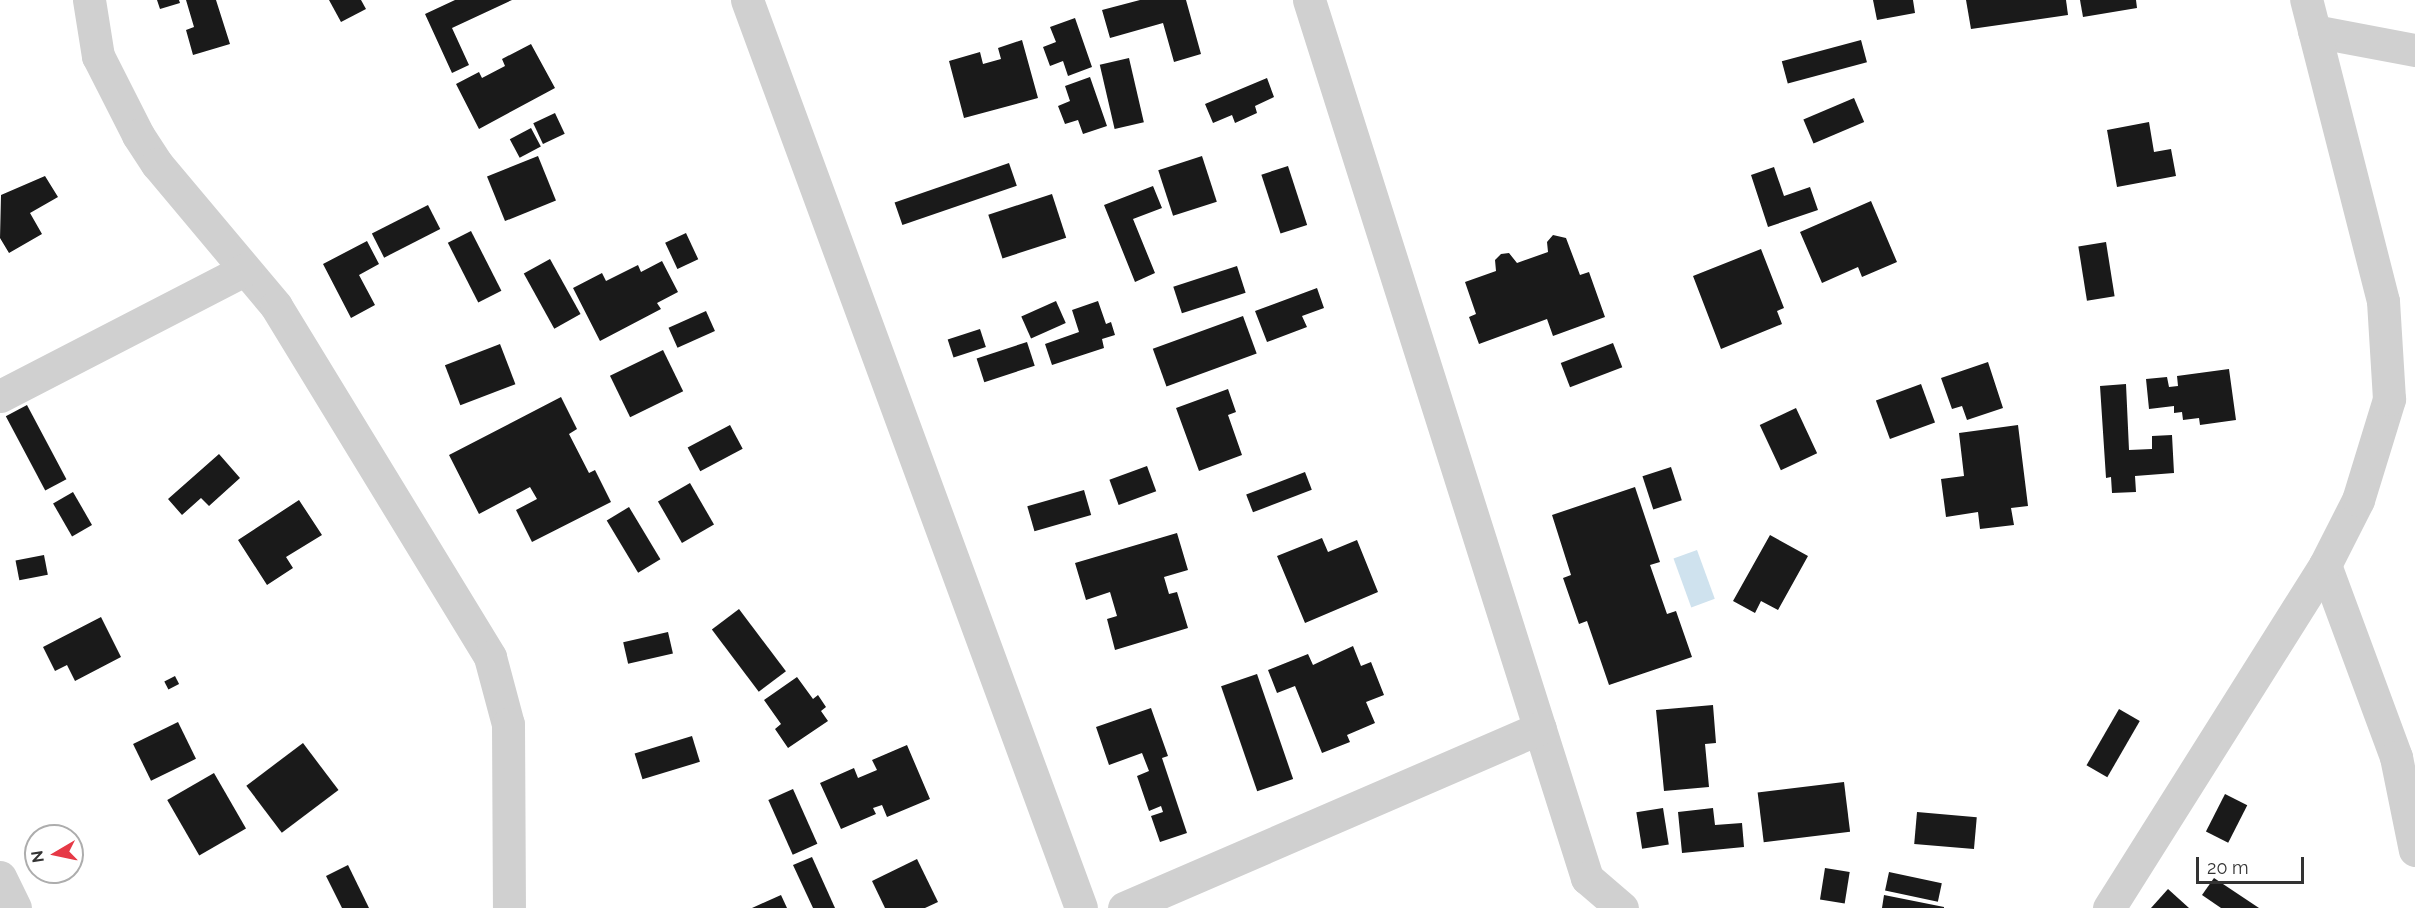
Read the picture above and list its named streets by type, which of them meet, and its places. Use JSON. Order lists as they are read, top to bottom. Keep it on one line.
{"scale_bar":"20 m","north":"left"}
